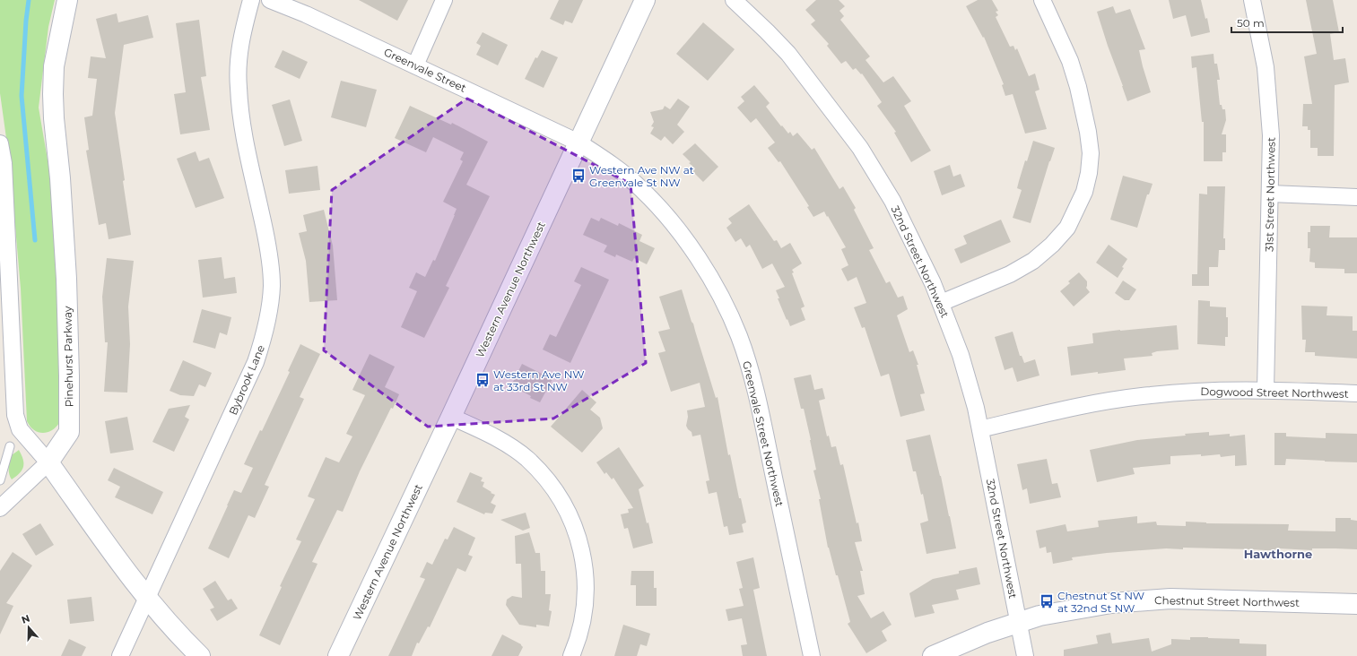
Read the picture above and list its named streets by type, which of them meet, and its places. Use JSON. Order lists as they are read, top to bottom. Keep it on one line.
{"streets":{"street":["Greenvale Street","31st Street Northwest","32nd Street Northwest","Western Avenue Northwest","Pinehurst Parkway","Bybrook Lane","Dogwood Street Northwest","Greenvale Street Northwest","Chestnut Street Northwest"]},"crossings":[["Greenvale Street","Western Avenue Northwest"],["Greenvale Street","Greenvale Street Northwest"],["31st Street Northwest","Dogwood Street Northwest"],["32nd Street Northwest","Dogwood Street Northwest"],["32nd Street Northwest","Chestnut Street Northwest"],["Western Avenue Northwest","Greenvale Street Northwest"]],"districts":["Hawthorne"],"places":{"bus stop":["Western Ave NW at Greenvale St NW","Western Ave NW at 33rd St NW","Chestnut St NW at 32nd St NW"]},"scale_bar":"50 m","north":"top"}
